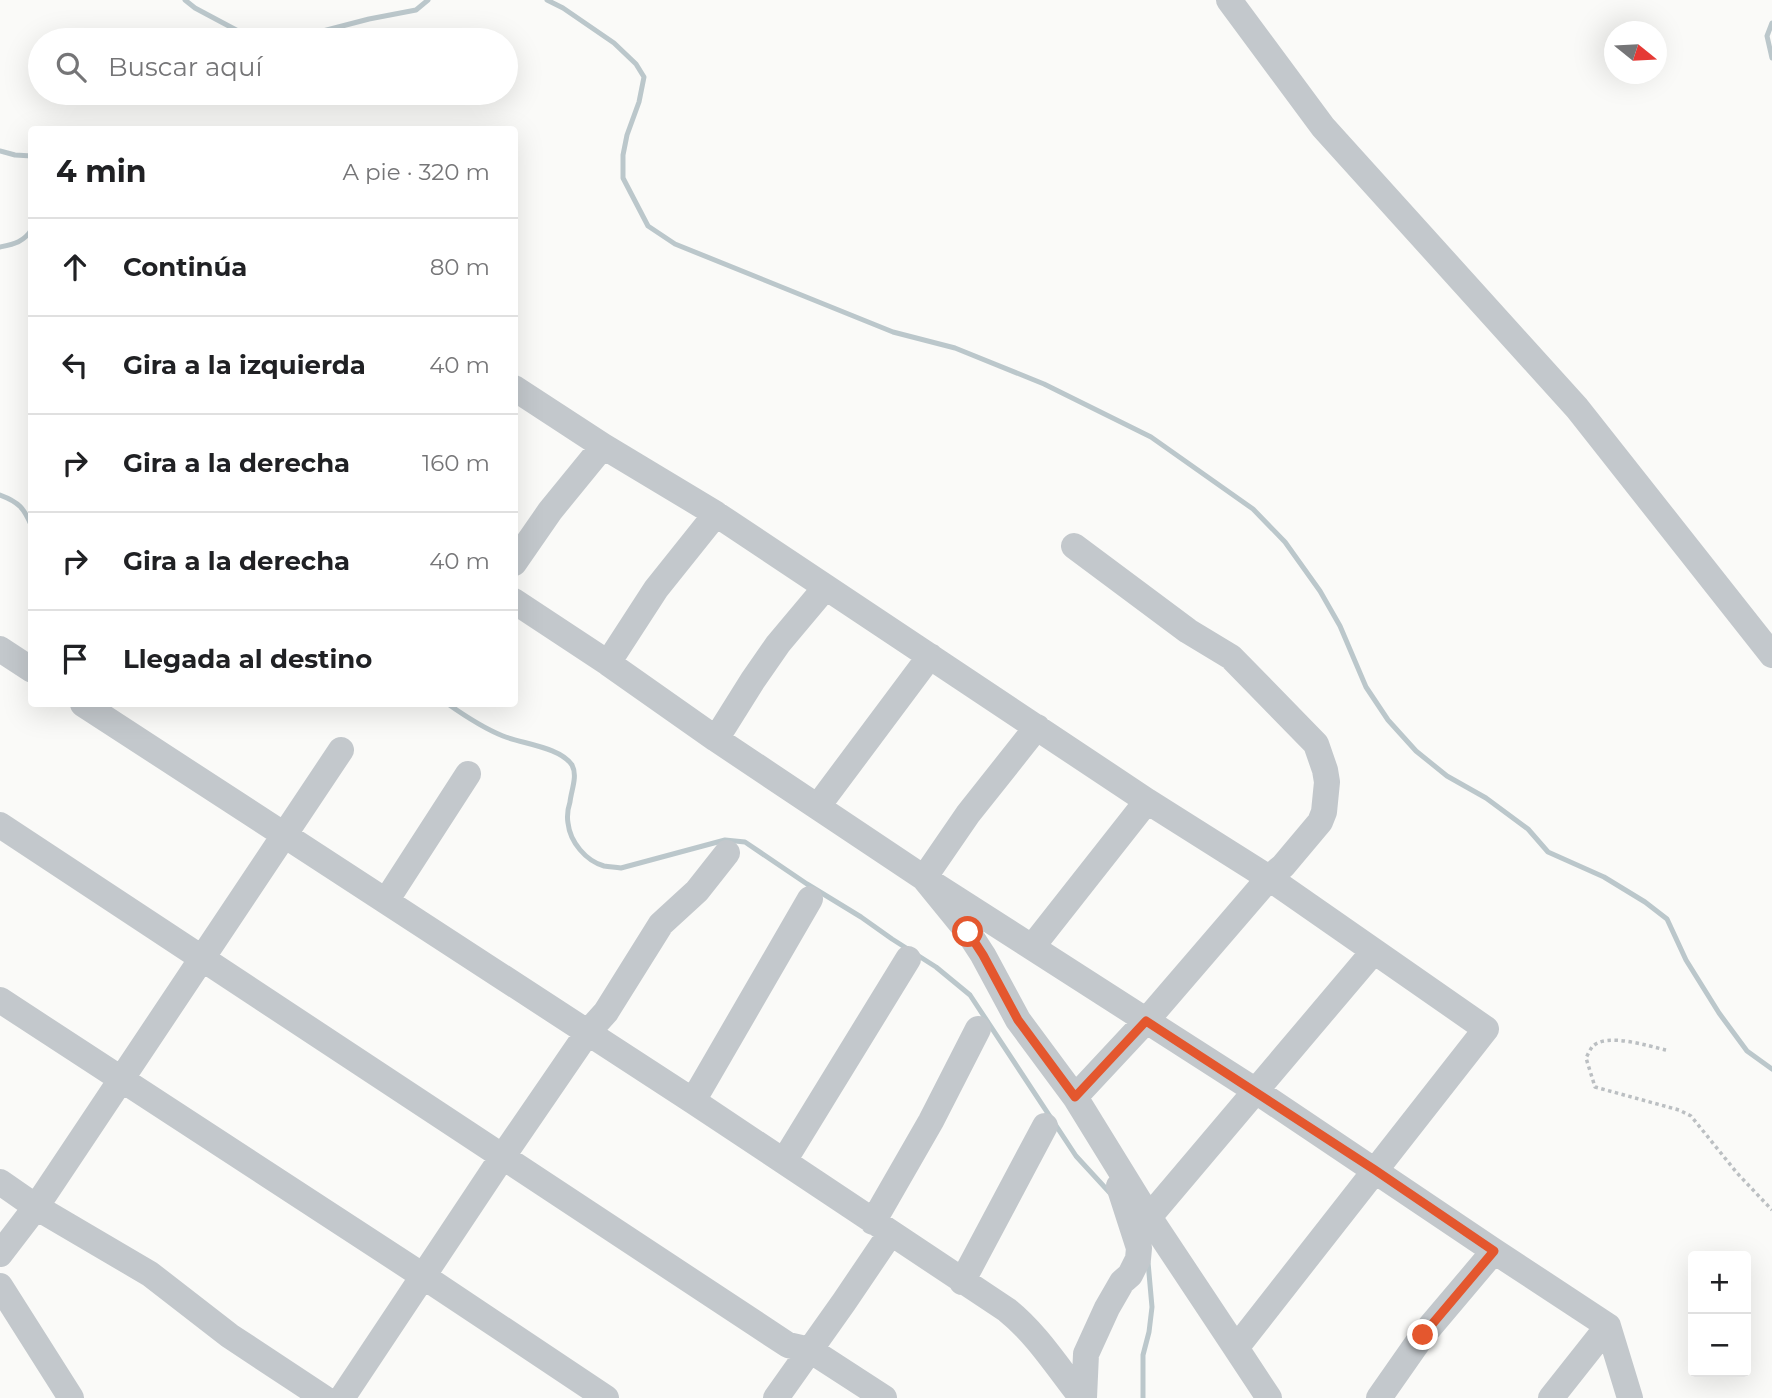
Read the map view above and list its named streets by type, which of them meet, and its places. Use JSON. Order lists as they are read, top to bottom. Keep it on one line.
{"north":"right","page":{"search":"Buscar aquí","heading":["4 min","A pie · 320 m"],"list":[["Continúa","80 m"],["Gira a la izquierda","40 m"],["Gira a la derecha","160 m"],["Gira a la derecha","40 m"],"Llegada al destino"],"map_buttons":["+","−"]}}
